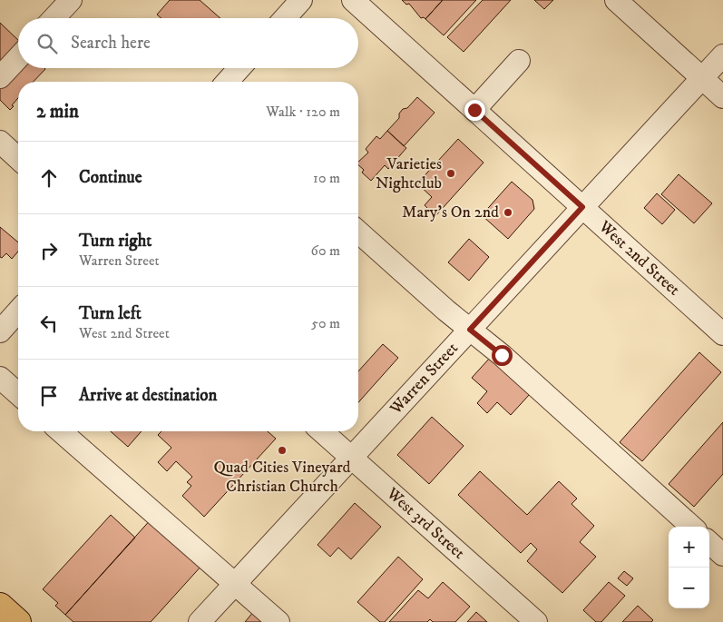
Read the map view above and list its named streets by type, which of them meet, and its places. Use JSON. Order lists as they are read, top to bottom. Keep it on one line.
{"streets":{"street":["West 2nd Street","Warren Street","West 3rd Street"]},"crossings":[["West 2nd Street","Warren Street"],["Warren Street","West 3rd Street"]],"places":["Varieties Nightclub","Mary's On 2nd","Quad Cities Vineyard Christian Church"],"page":{"search":"Search here","heading":["2 min","Walk · 120 m"],"list":[["Continue","10 m"],["Turn right","Warren Street","60 m"],["Turn left","West 2nd Street","50 m"],"Arrive at destination"],"map_buttons":["+","−"]}}
